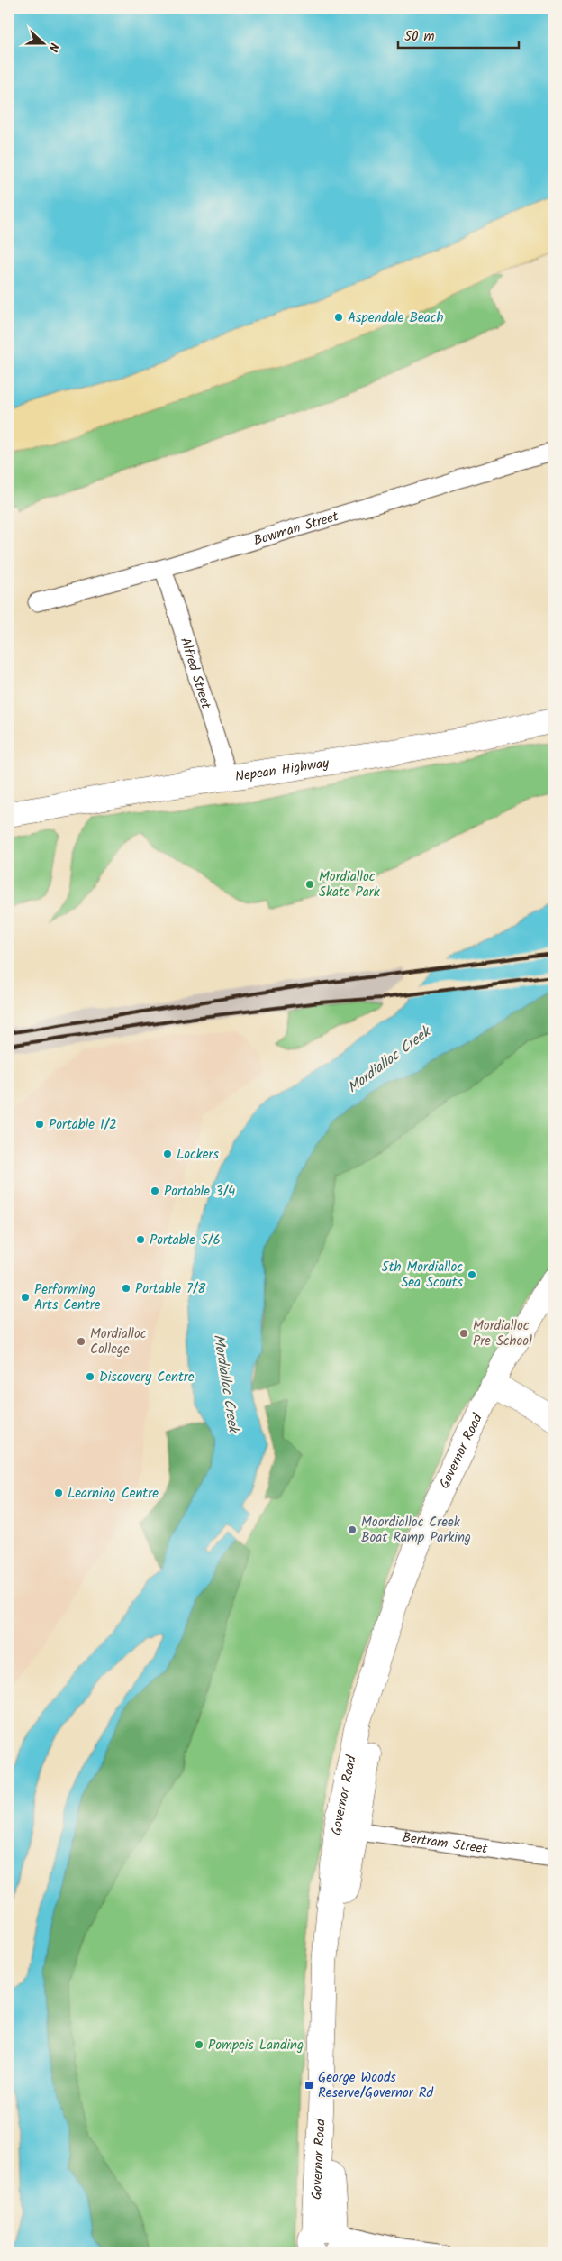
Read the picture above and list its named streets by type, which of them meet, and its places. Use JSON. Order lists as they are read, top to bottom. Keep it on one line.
{"streets":{"main road":["Nepean Highway","Governor Road"],"street":["Bowman Street","Alfred Street","Bertram Street"]},"crossings":[["Bowman Street","Alfred Street"],["Alfred Street","Nepean Highway"],["Governor Road","Bertram Street"]],"water":["Mordialloc Creek"],"places":{"other":["Aspendale Beach","Mordialloc Skate Park","Portable 1/2","Lockers","Portable 3/4","Portable 5/6","5th Mordialloc Sea Scouts","Portable 7/8","Performing Arts Centre","Mordialloc Pre School","Mordialloc College","Discovery Centre","Learning Centre","Moordialloc Creek Boat Ramp Parking","Pompeis Landing"],"transit":["George Woods Reserve/Governor Rd"]},"scale_bar":"50 m","north":"right"}
